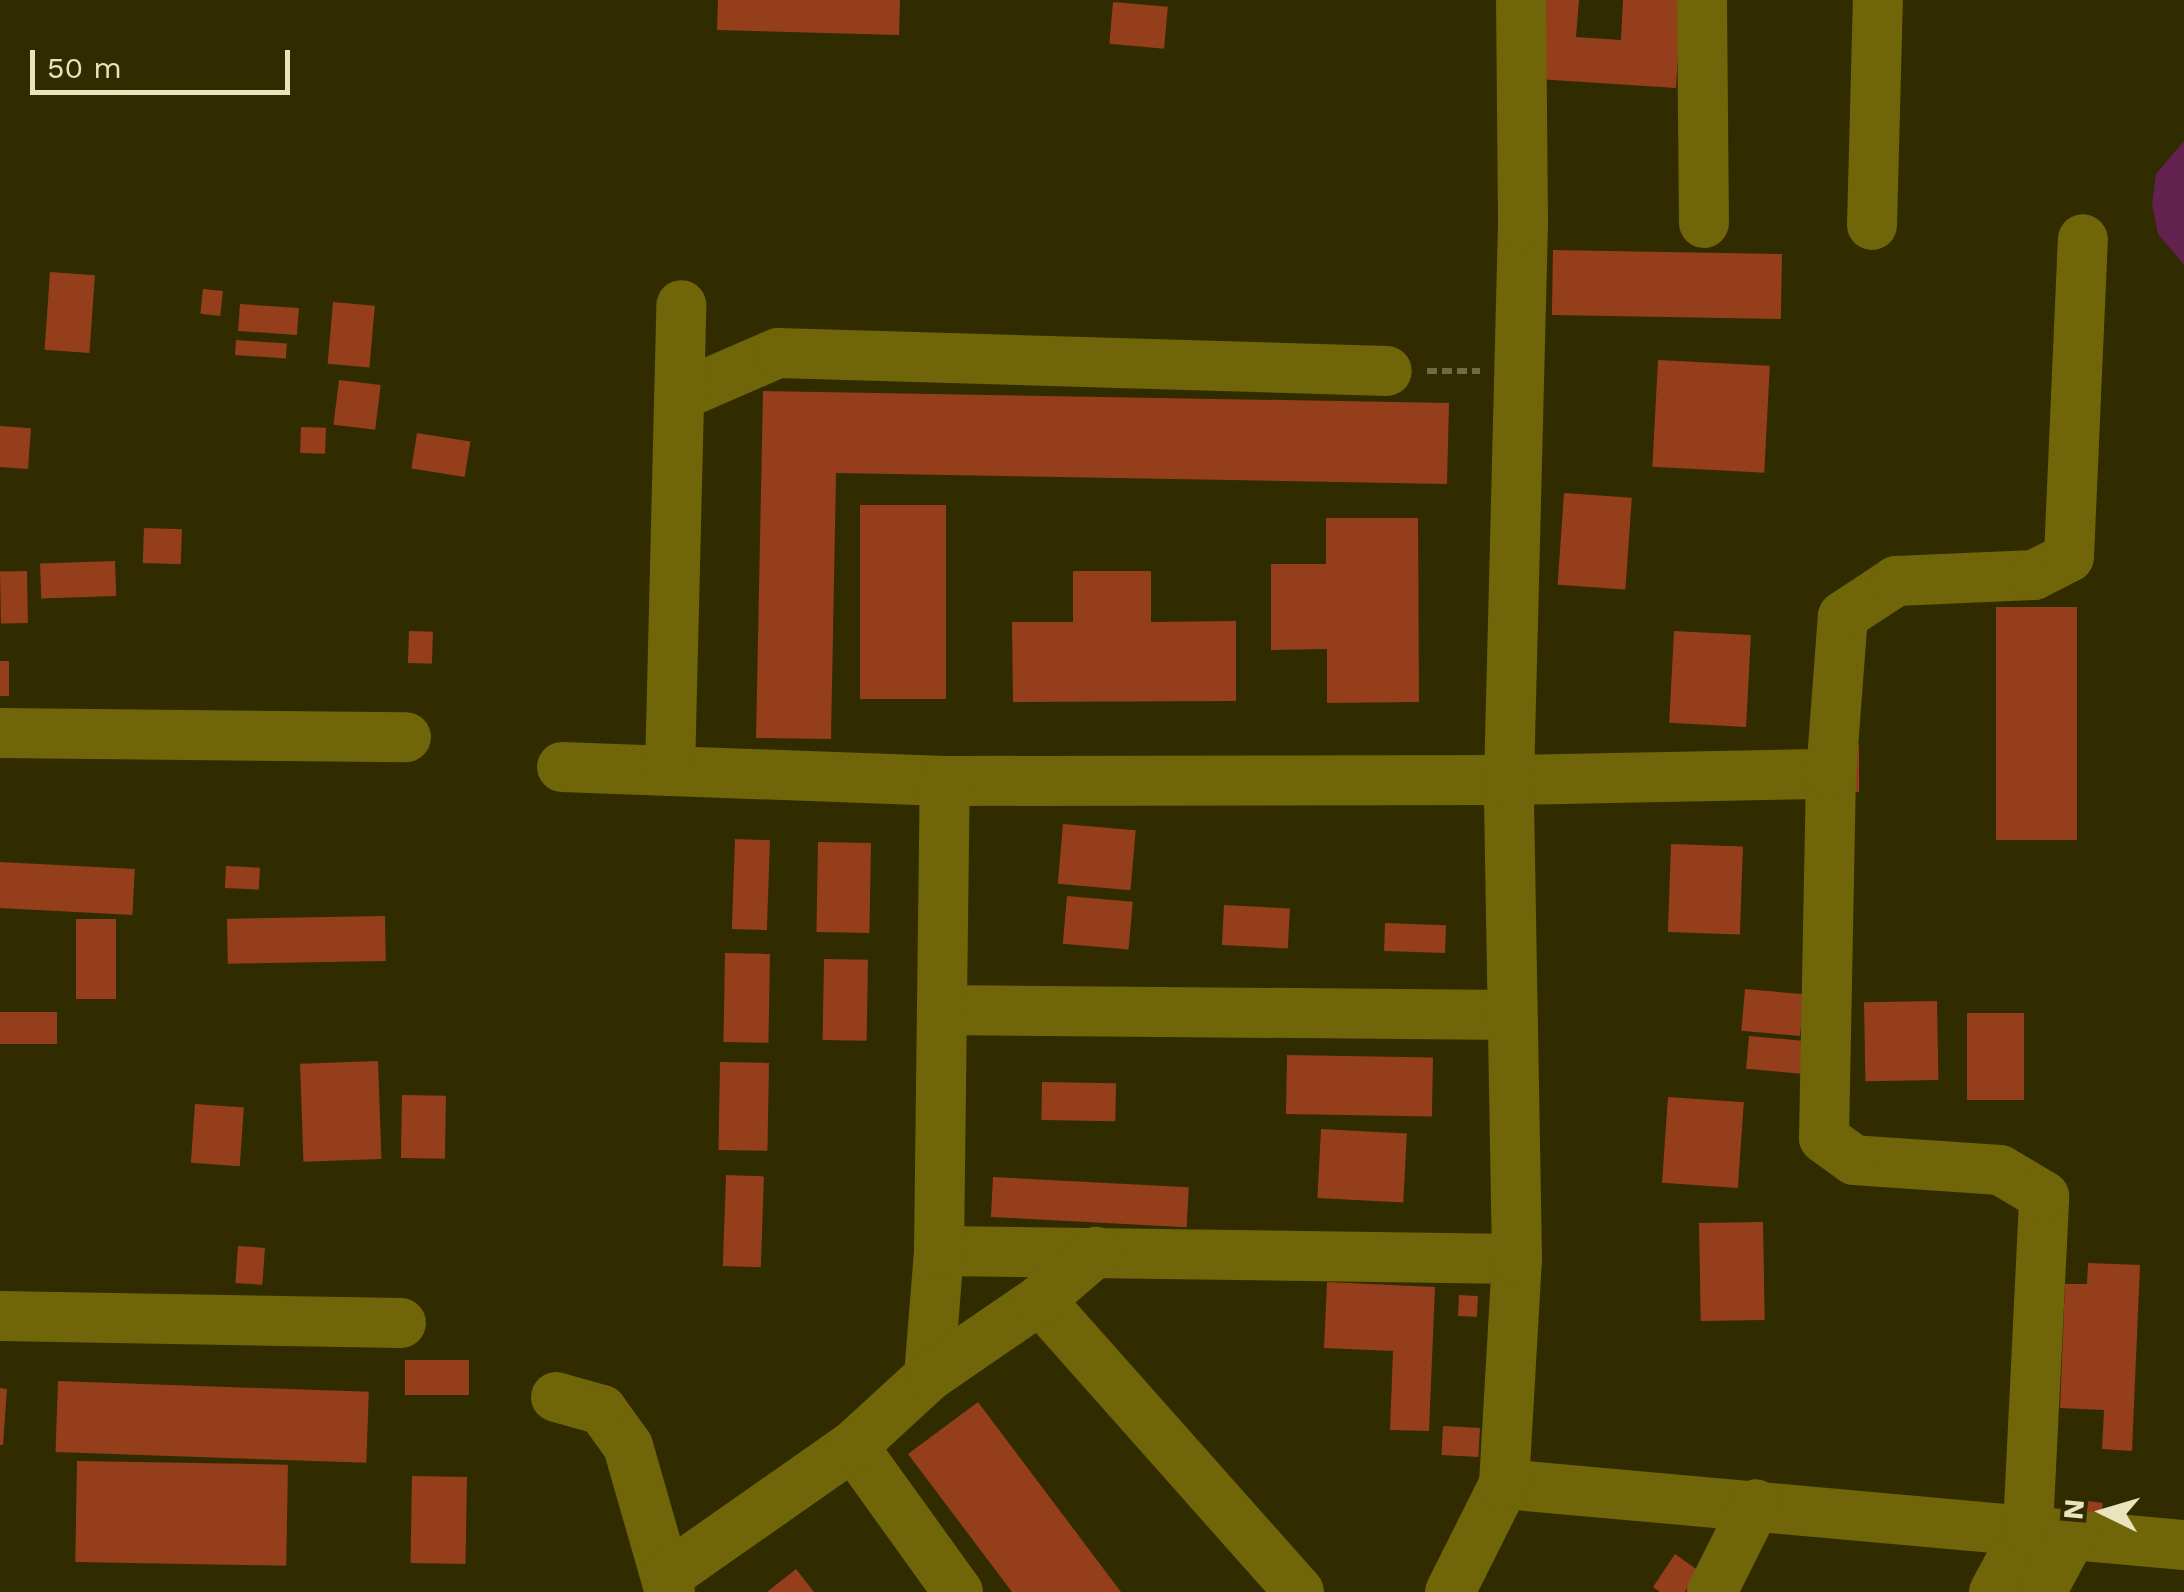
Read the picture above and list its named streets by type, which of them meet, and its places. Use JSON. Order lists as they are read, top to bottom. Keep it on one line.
{"scale_bar":"50 m","north":"left"}
